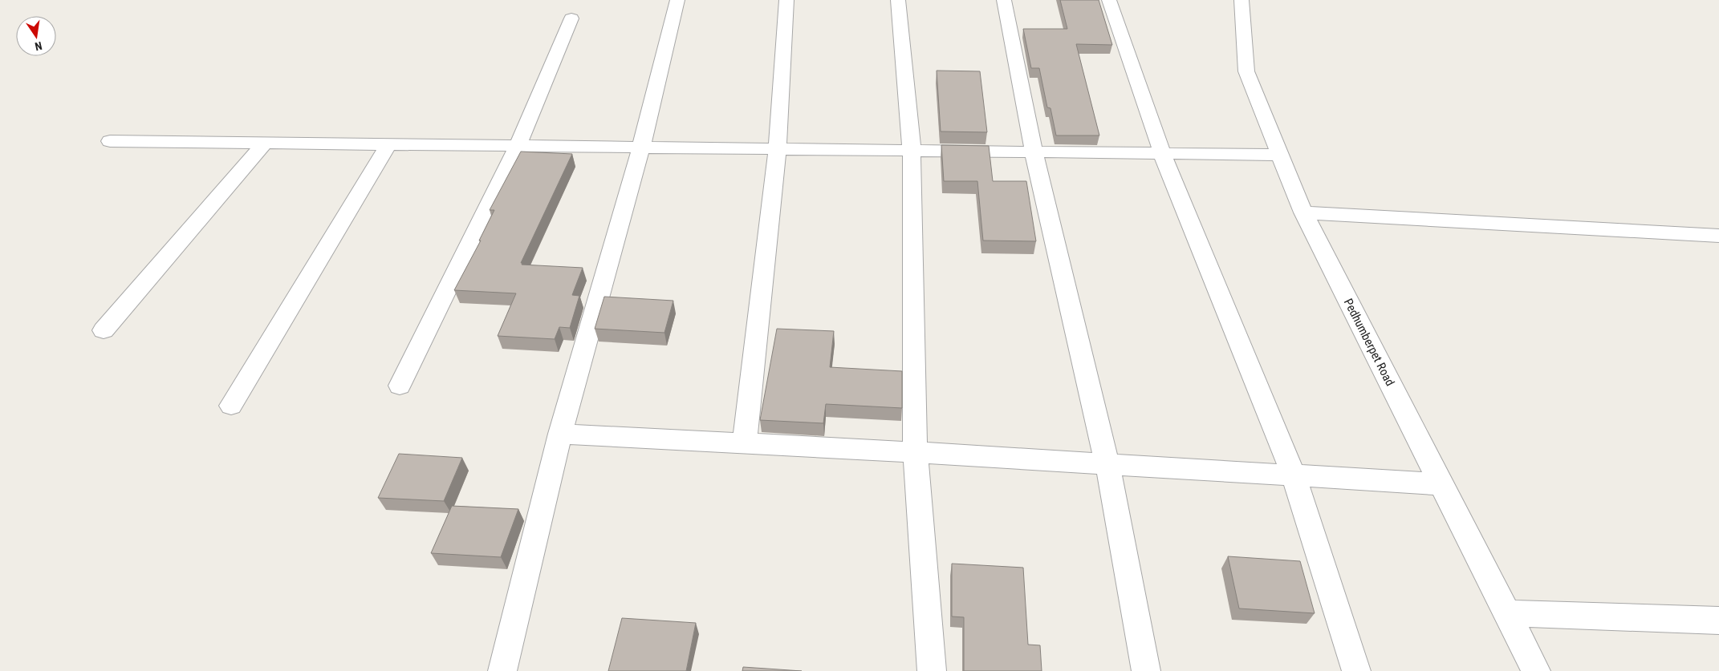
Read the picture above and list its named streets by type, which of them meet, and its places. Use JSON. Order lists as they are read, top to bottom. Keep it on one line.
{"streets":{"street":["Pedhumberpet Road"]},"north":"bottom"}
